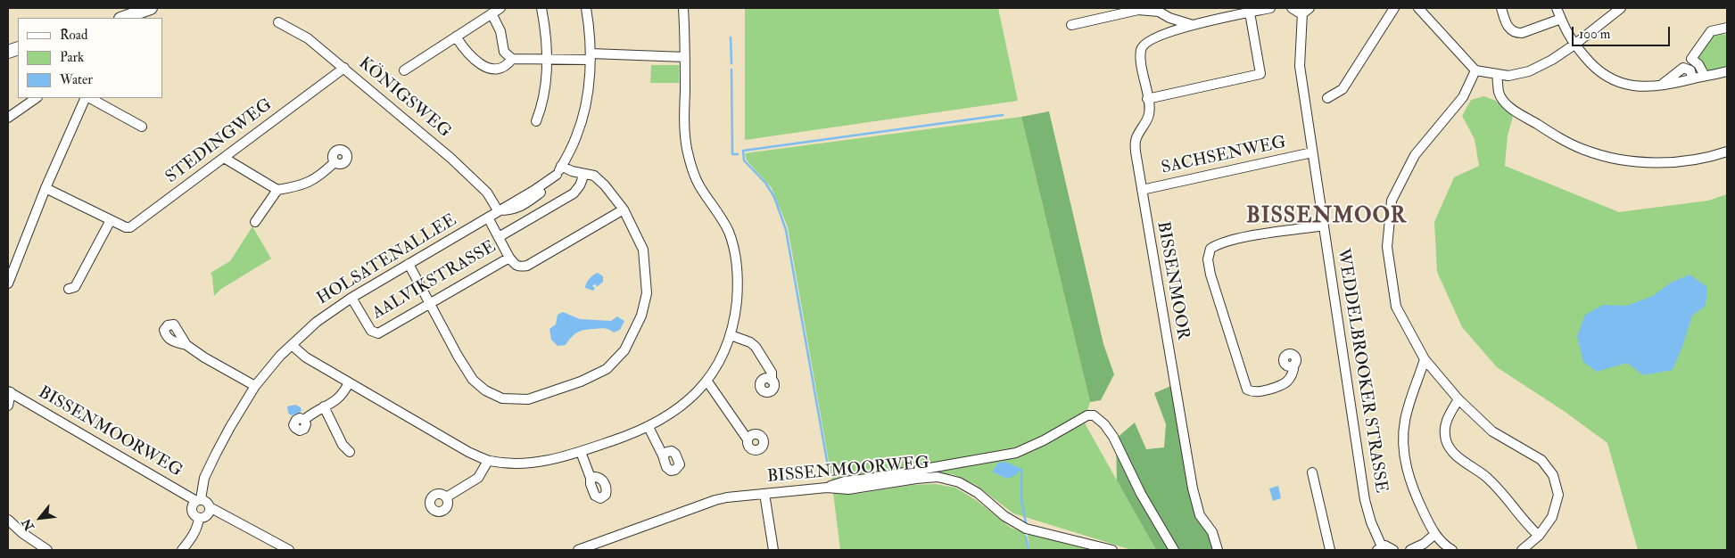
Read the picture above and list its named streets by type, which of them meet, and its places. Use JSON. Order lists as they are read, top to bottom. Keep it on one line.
{"streets":{"street":["KÖNIGSWEG","STEDINGWEG","SACHSENWEG","HOLSATENALLEE","AALVIKSTRASSE","BISSENMOOR","WEDDELBROOKER STRASSE","BISSENMOORWEG"]},"crossings":[["KÖNIGSWEG","STEDINGWEG"],["KÖNIGSWEG","HOLSATENALLEE"],["SACHSENWEG","BISSENMOOR"],["SACHSENWEG","WEDDELBROOKER STRASSE"],["HOLSATENALLEE","AALVIKSTRASSE"],["HOLSATENALLEE","BISSENMOORWEG"]],"districts":["BISSENMOOR"],"legend":["Road","Park","Water"],"scale_bar":"100 m","north":"bottom left"}
